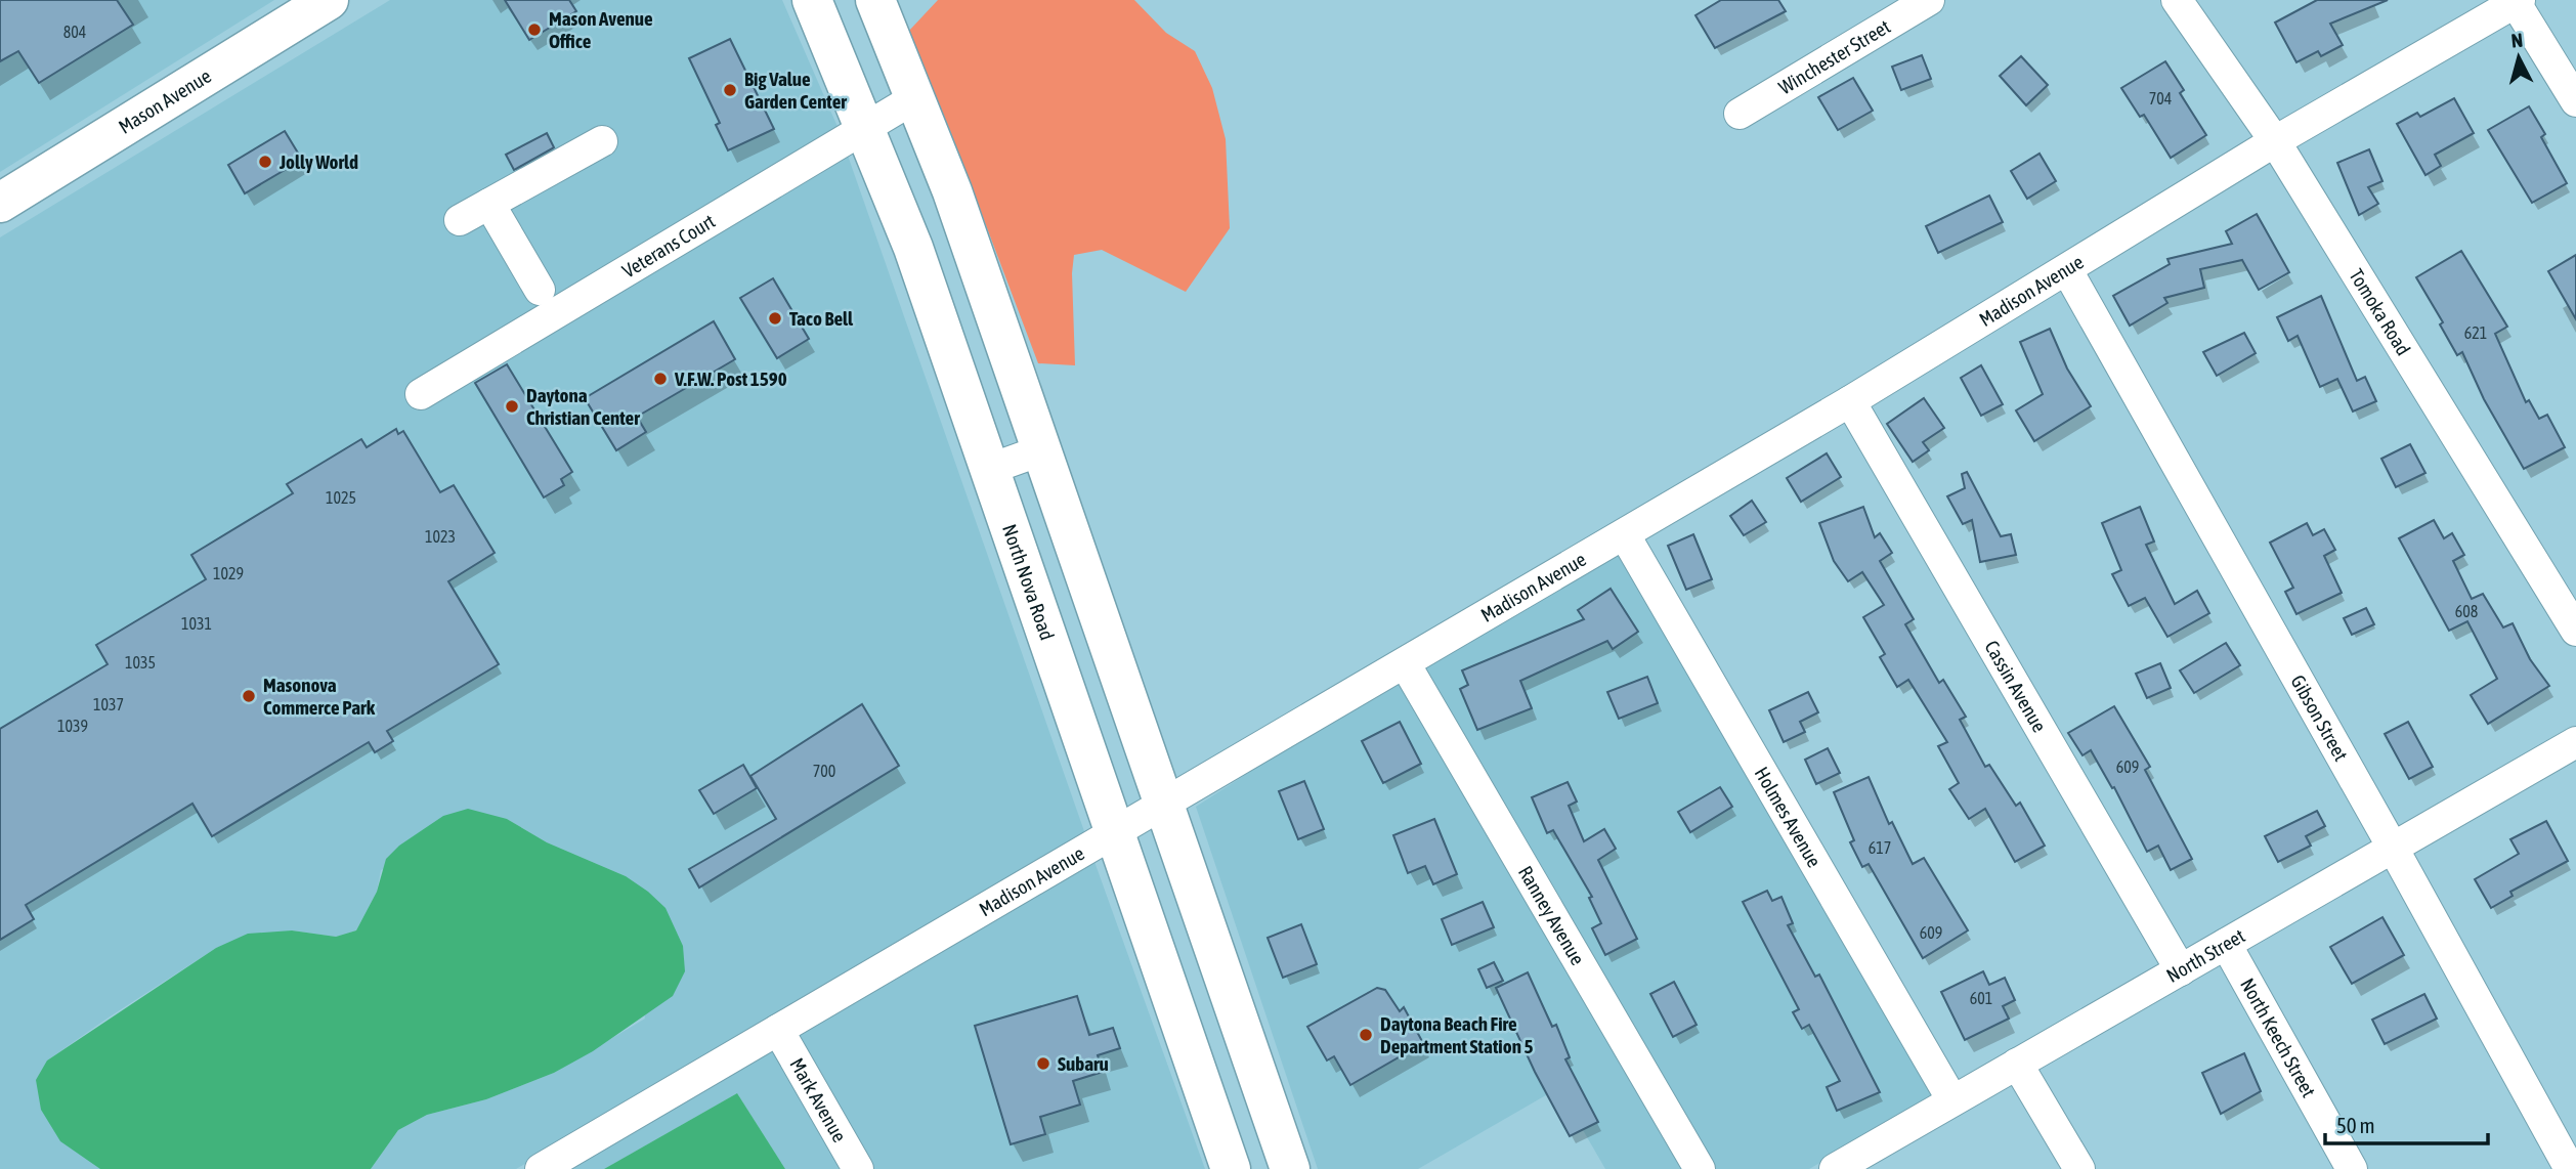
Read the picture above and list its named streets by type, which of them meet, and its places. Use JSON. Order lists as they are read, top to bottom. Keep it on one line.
{"streets":{"main road":["Mason Avenue","North Nova Road"],"street":["Winchester Street","Veterans Court","Madison Avenue","Tomoka Road","Cassin Avenue","Gibson Street","Holmes Avenue","Ranney Avenue","North Street","North Keech Street","Mark Avenue"]},"crossings":[["Veterans Court","North Nova Road"],["Madison Avenue","Tomoka Road"],["Madison Avenue","North Nova Road"],["Madison Avenue","Cassin Avenue"],["Madison Avenue","Gibson Street"],["Madison Avenue","Holmes Avenue"],["Madison Avenue","Ranney Avenue"],["Madison Avenue","Mark Avenue"],["Cassin Avenue","North Street"],["Gibson Street","North Street"],["Holmes Avenue","North Street"],["North Street","North Keech Street"]],"places":["Mason Avenue Office","Big Value Garden Center","Jolly World","Taco Bell","V.F.W. Post 1590","Daytona Christian Center","Masonova Commerce Park","Daytona Beach Fire Department Station 5","Subaru"],"house_numbers":["804","704","621","1025","1023","1029","608","1031","1035","1037","1039","609","700","617","609","601"],"scale_bar":"50 m","north":"top"}
